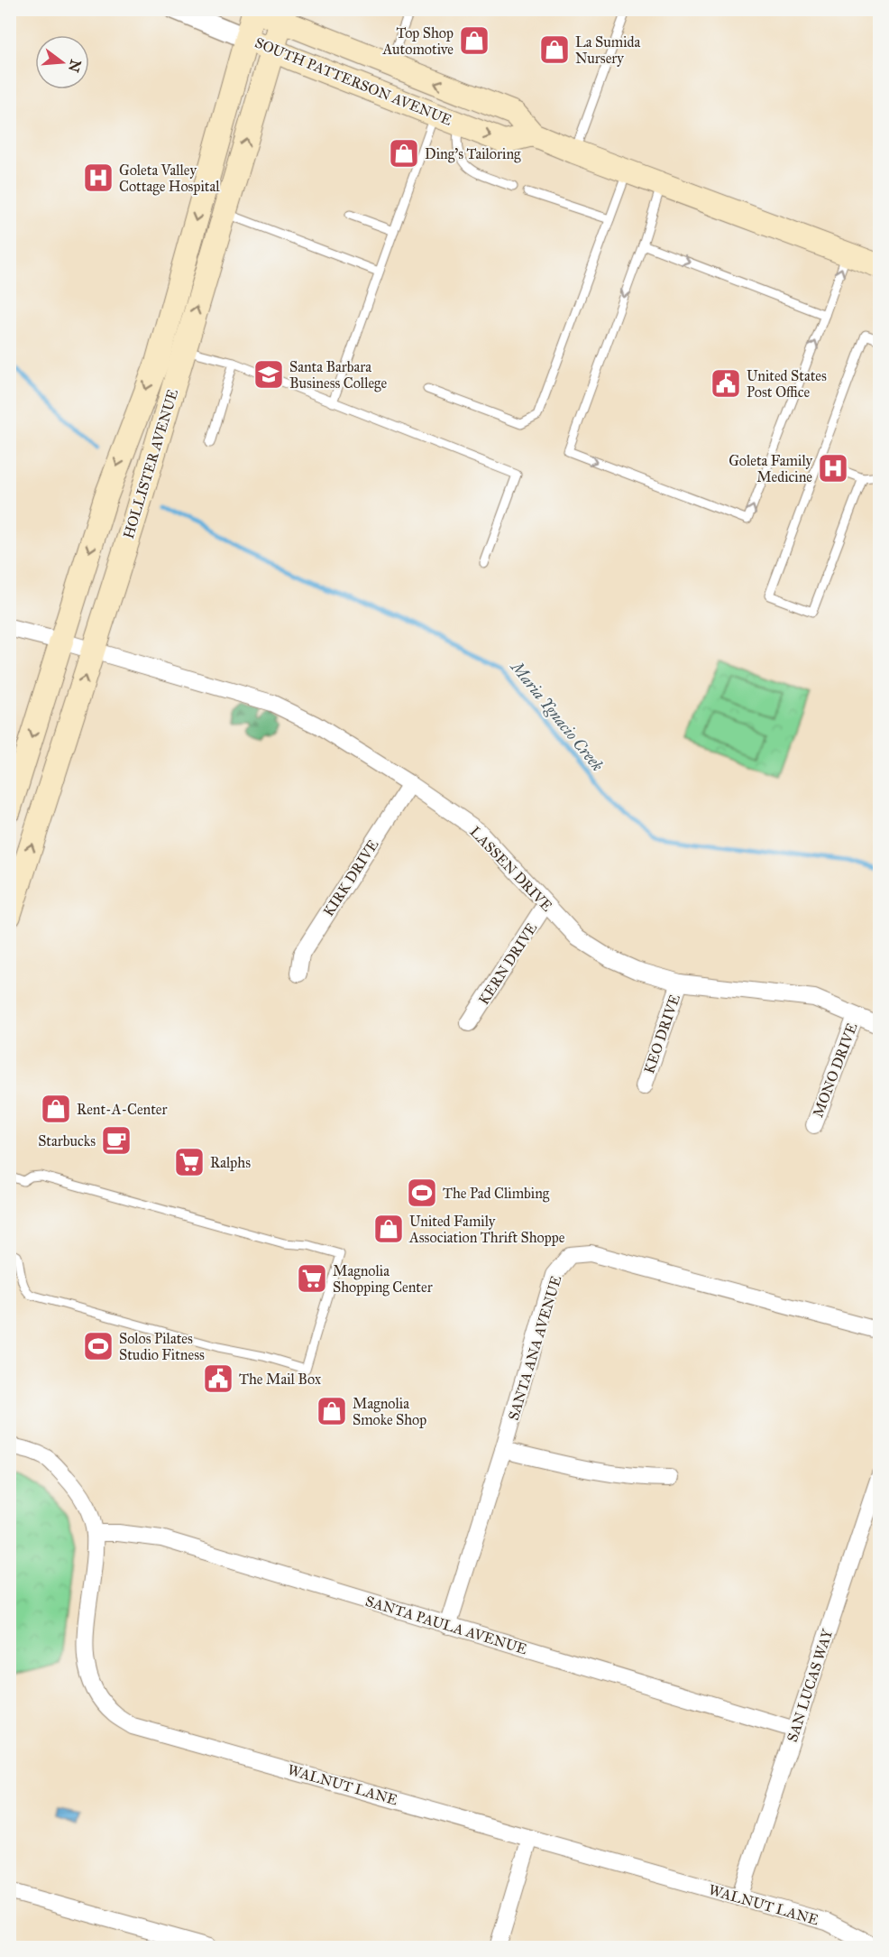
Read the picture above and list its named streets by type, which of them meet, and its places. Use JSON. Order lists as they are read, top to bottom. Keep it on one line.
{"streets":{"main road":["SOUTH PATTERSON AVENUE","HOLLISTER AVENUE"],"street":["LASSEN DRIVE","KIRK DRIVE","KERN DRIVE","KEO DRIVE","MONO DRIVE","SANTA ANA AVENUE","SANTA PAULA AVENUE","SAN LUCAS WAY","WALNUT LANE"]},"crossings":[["SOUTH PATTERSON AVENUE","HOLLISTER AVENUE"],["HOLLISTER AVENUE","LASSEN DRIVE"],["LASSEN DRIVE","KIRK DRIVE"],["LASSEN DRIVE","KERN DRIVE"],["LASSEN DRIVE","KEO DRIVE"],["LASSEN DRIVE","MONO DRIVE"],["SANTA ANA AVENUE","SANTA PAULA AVENUE"],["SANTA PAULA AVENUE","SAN LUCAS WAY"],["SANTA PAULA AVENUE","WALNUT LANE"],["SAN LUCAS WAY","WALNUT LANE"]],"water":["Maria Ygnacio Creek"],"places":{"shop":["Top Shop Automotive","La Sumida Nursery","Ding's Tailoring","Rent-A-Center","United Family Association Thrift Shoppe","Magnolia Smoke Shop"],"hospital":["Goleta Valley Cottage Hospital","Goleta Family Medicine"],"school or university":["Santa Barbara Business College"],"public building":["United States Post Office","The Mail Box"],"cafe":["Starbucks"],"supermarket":["Ralphs","Magnolia Shopping Center"],"sports":["The Pad Climbing","Solos Pilates Studio Fitness"]},"north":"right"}
